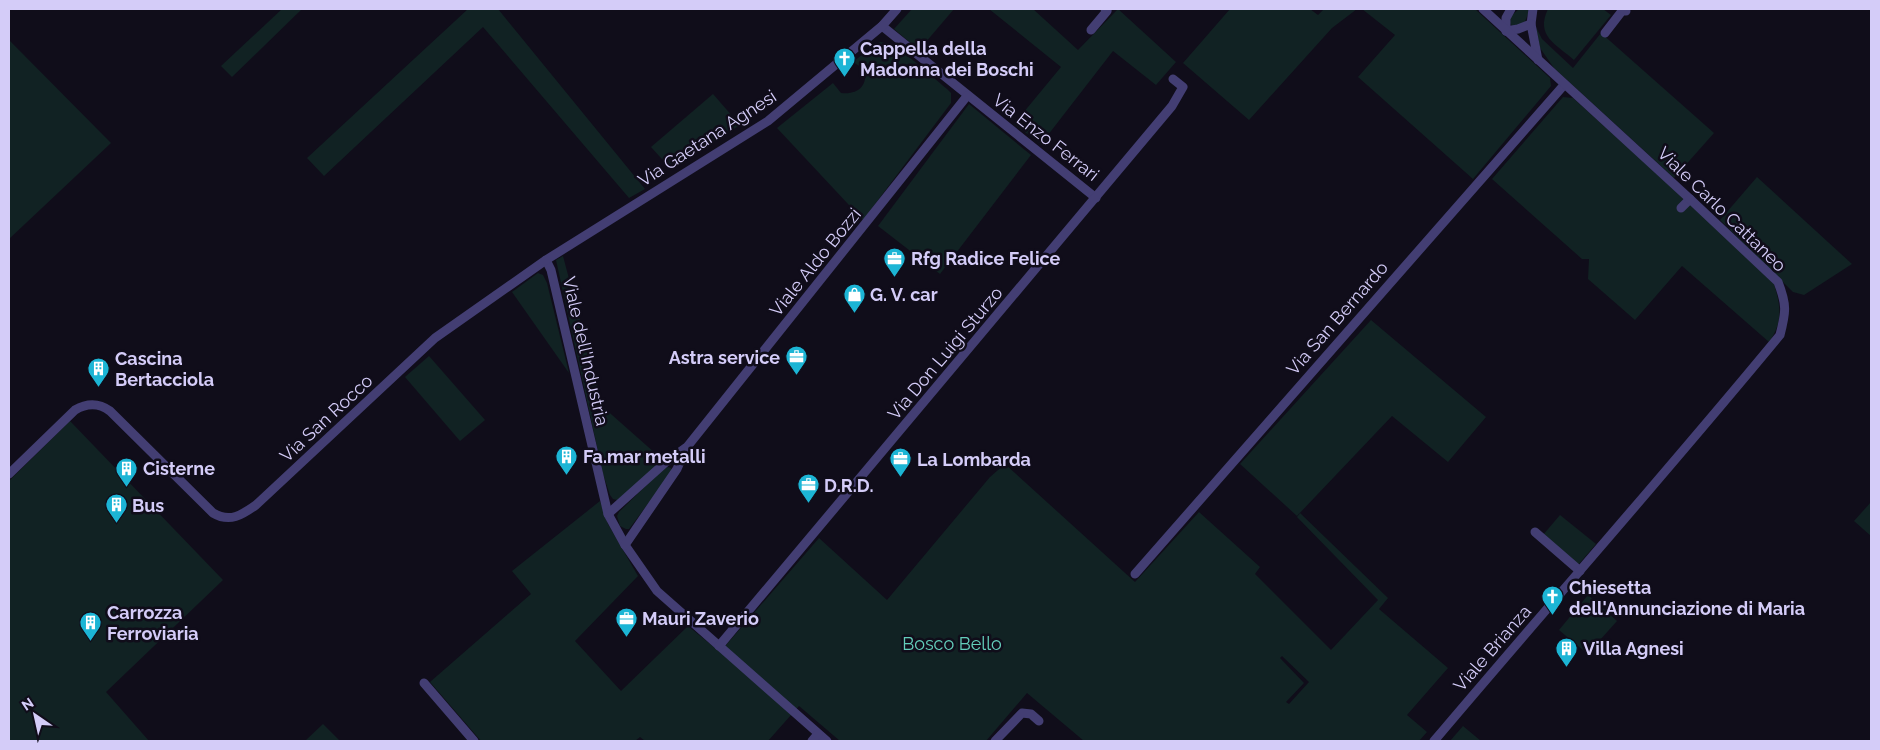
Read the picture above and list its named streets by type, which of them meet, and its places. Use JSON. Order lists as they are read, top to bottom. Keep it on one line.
{"streets":{"street":["Via Enzo Ferrari","Via Gaetana Agnesi","Viale Carlo Cattaneo","Viale Aldo Bozzi","Via San Bernardo","Viale dell'Industria","Via Don Luigi Sturzo","Via San Rocco","Viale Brianza"]},"crossings":[["Via Enzo Ferrari","Via Gaetana Agnesi"],["Via Enzo Ferrari","Viale Aldo Bozzi"],["Via Enzo Ferrari","Via Don Luigi Sturzo"],["Via Gaetana Agnesi","Viale dell'Industria"],["Via Gaetana Agnesi","Via San Rocco"],["Viale Carlo Cattaneo","Via San Bernardo"],["Viale Carlo Cattaneo","Viale Brianza"],["Viale Aldo Bozzi","Viale dell'Industria"],["Viale dell'Industria","Via Don Luigi Sturzo"],["Viale dell'Industria","Via San Rocco"]],"parks":["Bosco Bello"],"places":{"church":["Cappella della Madonna dei Boschi","Chiesetta dell'Annunciazione di Maria"],"office":["Rfg Radice Felice","Astra service","La Lombarda","D.R.D.","Mauri Zaverio"],"shop":["G. V. car"],"building":["Cascina Bertacciola","Fa.mar metalli","Cisterne","Bus","Carrozza Ferroviaria","Villa Agnesi"]},"north":"top left"}
